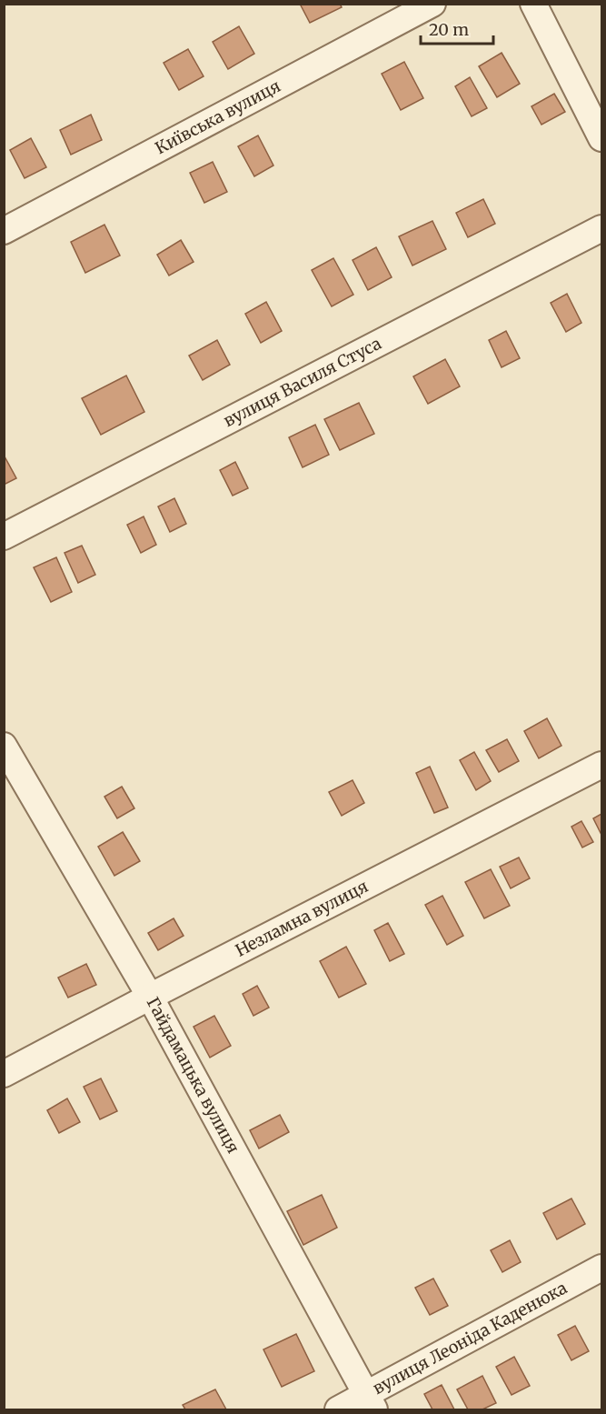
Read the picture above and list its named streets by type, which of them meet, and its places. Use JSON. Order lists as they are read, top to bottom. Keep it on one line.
{"streets":{"street":["Київська вулиця","вулиця Василя Стуса","Незламна вулиця","Гайдамацька вулиця","вулиця Леоніда Каденюка"]},"crossings":[["Незламна вулиця","Гайдамацька вулиця"],["Гайдамацька вулиця","вулиця Леоніда Каденюка"]],"scale_bar":"20 m"}
